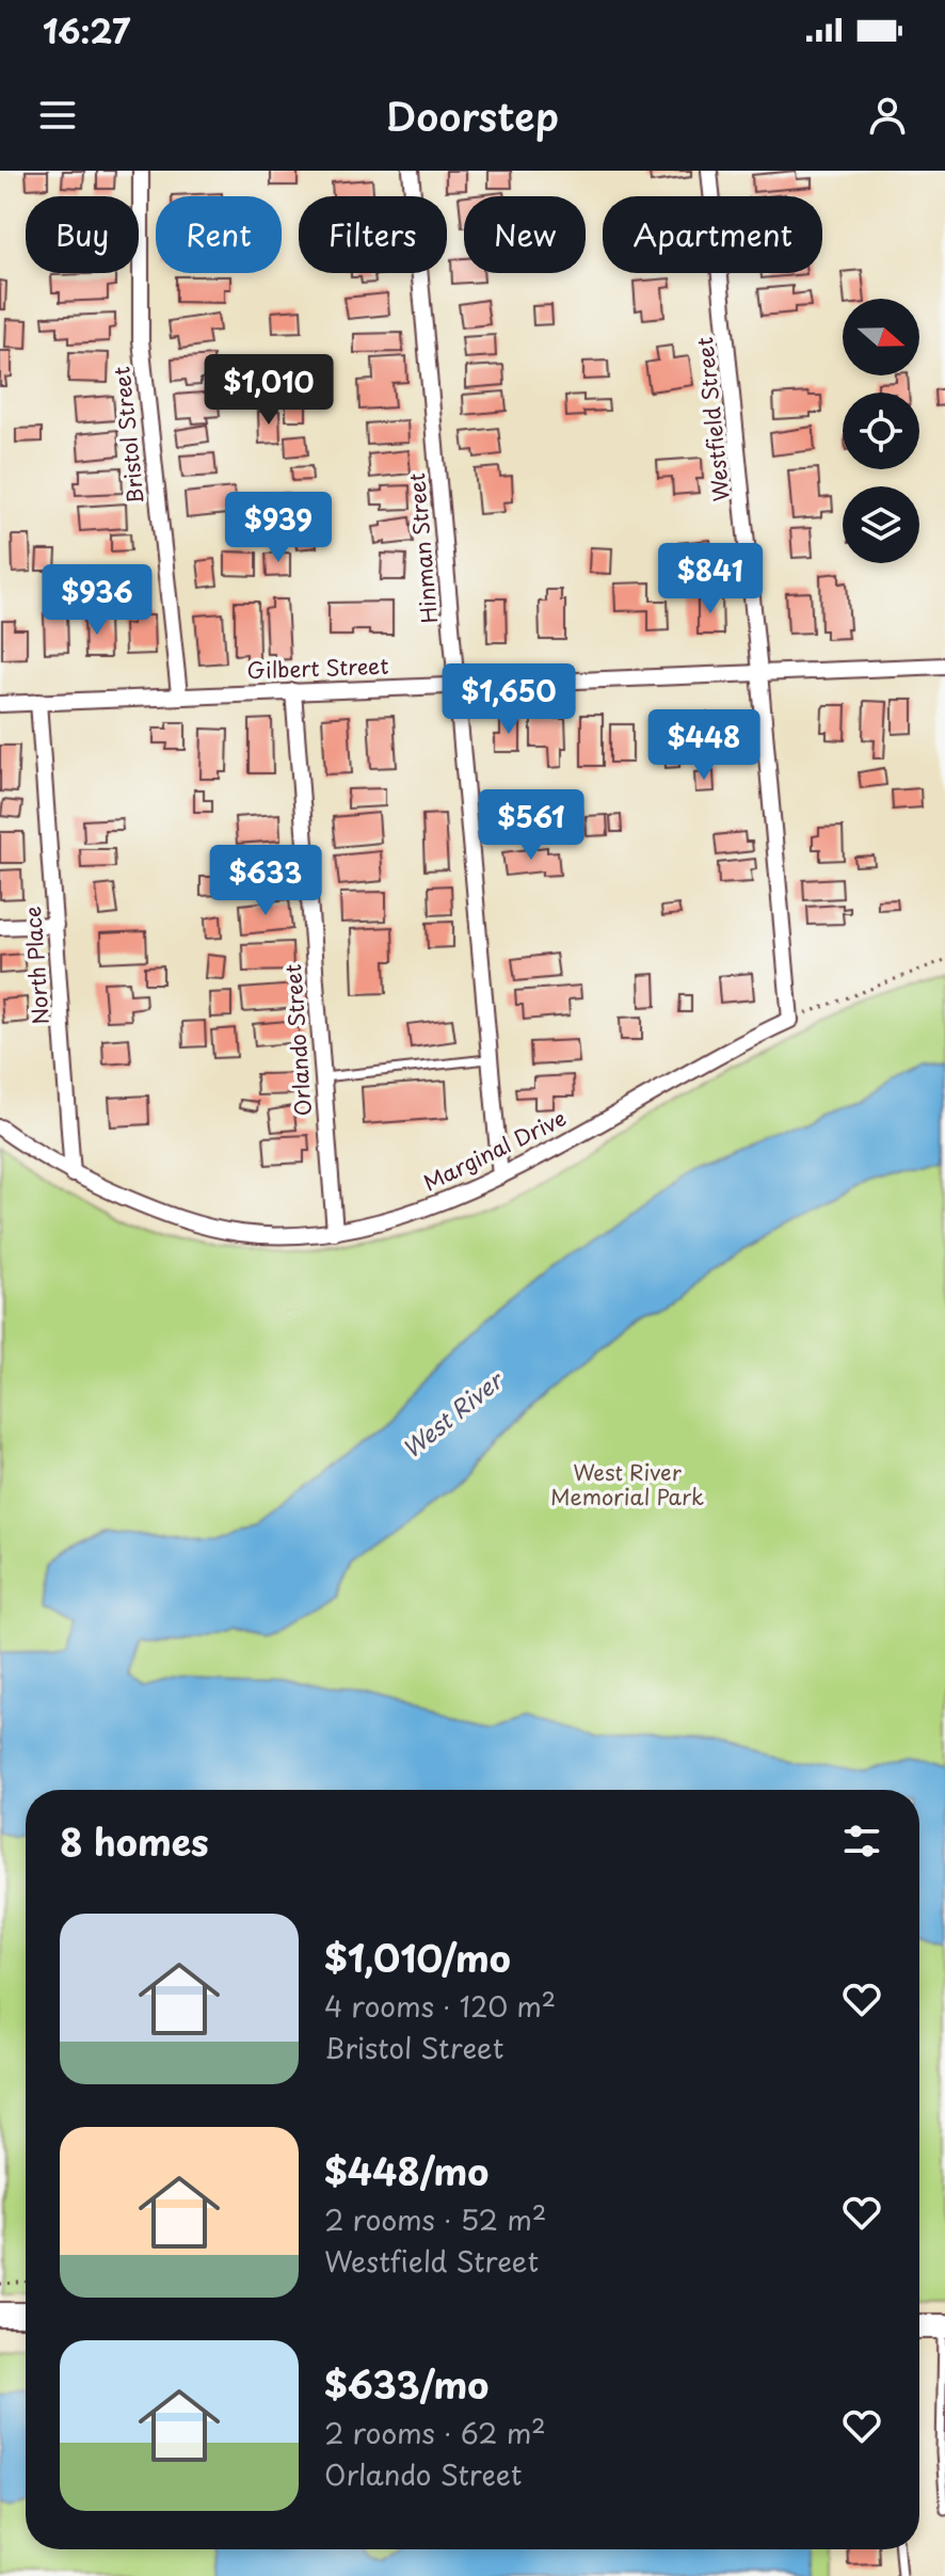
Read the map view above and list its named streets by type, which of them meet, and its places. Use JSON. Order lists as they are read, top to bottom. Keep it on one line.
{"streets":{"street":["Westfield Street","Bristol Street","Hinman Street","Gilbert Street","North Place","Orlando Street","Marginal Drive"]},"crossings":[["Westfield Street","Gilbert Street"],["Westfield Street","Marginal Drive"],["Bristol Street","Gilbert Street"],["Hinman Street","Gilbert Street"],["Hinman Street","Marginal Drive"],["Gilbert Street","North Place"],["Gilbert Street","Orlando Street"],["North Place","Marginal Drive"],["Orlando Street","Marginal Drive"]],"water":["West River"],"parks":["West River Memorial Park"],"north":"right","page":{"status":"16:27","header":"Doorstep","chip":["Buy","Rent","Filters","New","Apartment"],"price":["$1,010","$939","$841","$936","$1,650","$448","$561","$633"],"heading":"8 homes","list":[{"name":"$1,010/mo","note":"4 rooms · 120 m² · Bristol Street"},{"name":"$448/mo","note":"2 rooms · 52 m² · Westfield Street"},{"name":"$633/mo","note":"2 rooms · 62 m² · Orlando Street"}]}}
